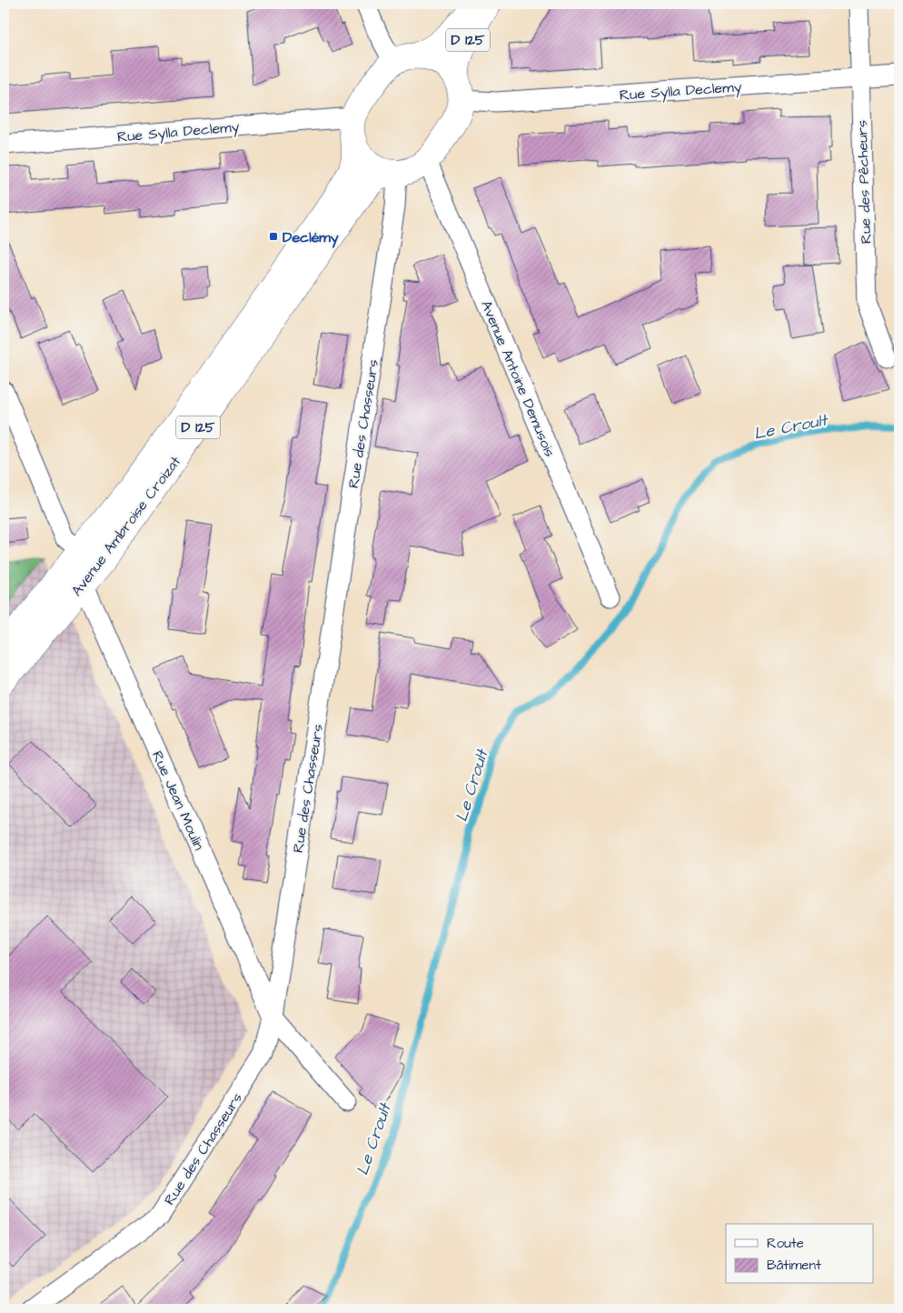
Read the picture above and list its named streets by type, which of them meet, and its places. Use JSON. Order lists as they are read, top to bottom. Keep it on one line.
{"streets":{"main road":["D 125","Avenue Ambroise Croizat"],"street":["Rue Sylla Declemy","Rue des Pêcheurs","Avenue Antoine Demusois","Rue des Chasseurs","Rue Jean Moulin"]},"crossings":[["D 125","Rue Sylla Declemy"],["D 125","Avenue Antoine Demusois"],["D 125","Rue des Chasseurs"],["D 125","Avenue Ambroise Croizat"],["Rue Sylla Declemy","Rue des Pêcheurs"],["Rue Sylla Declemy","Avenue Antoine Demusois"],["Rue Sylla Declemy","Rue des Chasseurs"],["Rue Sylla Declemy","Avenue Ambroise Croizat"],["Avenue Antoine Demusois","Rue des Chasseurs"],["Avenue Antoine Demusois","Avenue Ambroise Croizat"],["Rue des Chasseurs","Avenue Ambroise Croizat"],["Rue des Chasseurs","Rue Jean Moulin"],["Avenue Ambroise Croizat","Rue Jean Moulin"]],"water":["Le Croult"],"places":{"transit":["Declémy"]},"legend":["Route","Bâtiment"]}
